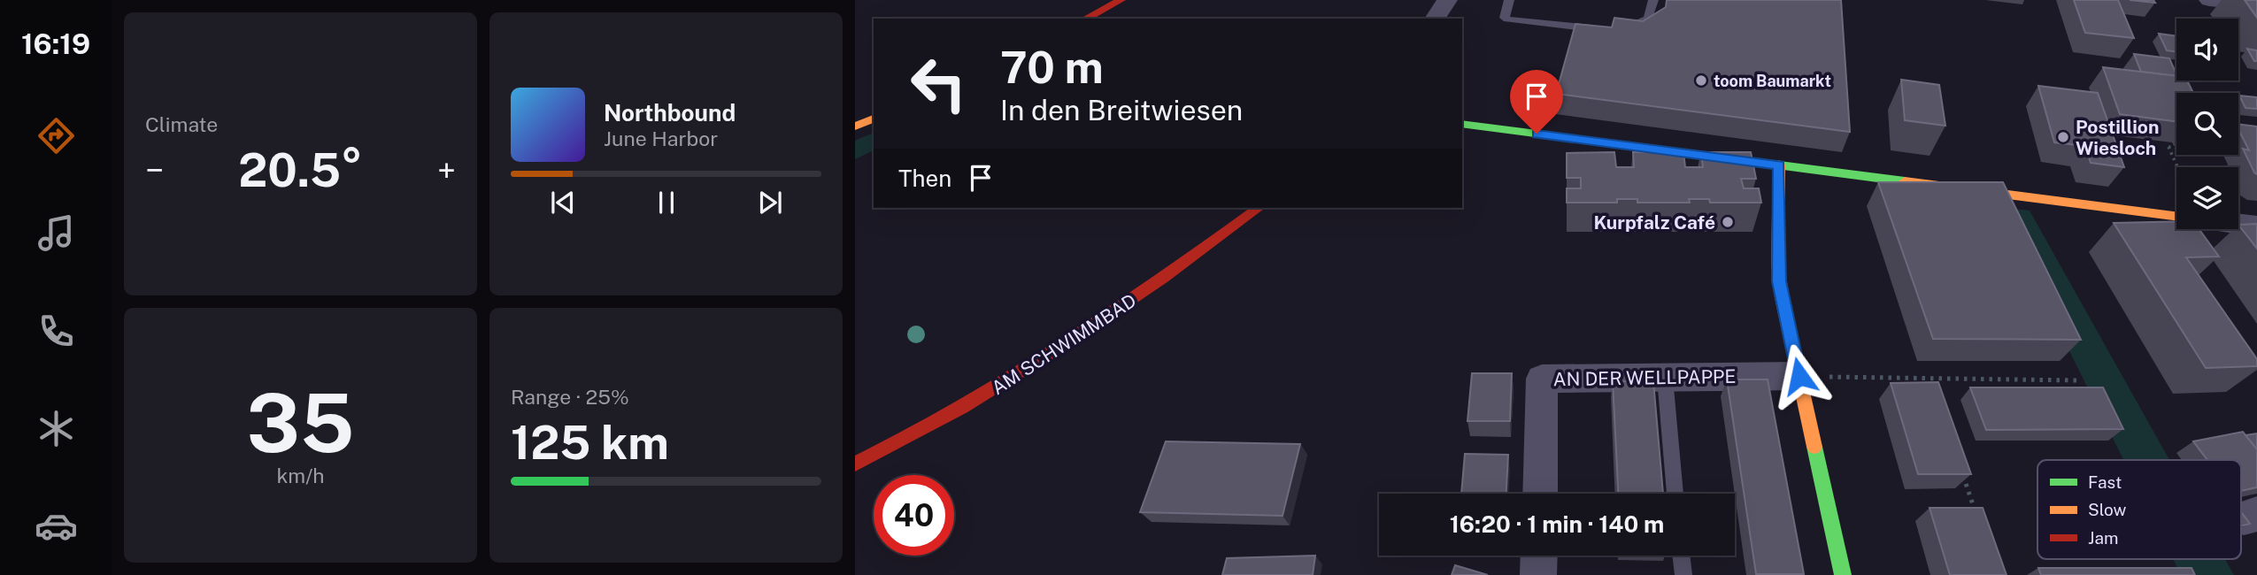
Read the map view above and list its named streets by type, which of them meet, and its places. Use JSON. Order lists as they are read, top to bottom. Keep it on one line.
{"streets":{"street":["AM SCHWIMMBAD","AN DER WELLPAPPE"]},"places":["toom Baumarkt","Postillion Wiesloch","Kurpfalz Café"],"legend":["Fast","Slow","Jam"],"page":{"tabs":"16:19","tile":["Climate",["35","km/h"],["Range · 25%","125 km"]],"turn":["70 m","In den Breitwiesen"],"song":["Northbound","June Harbor"],"heat":["−","20.5°","+"],"then":"Then","limit":"40","trip":"16:20 · 1 min · 140 m"}}
